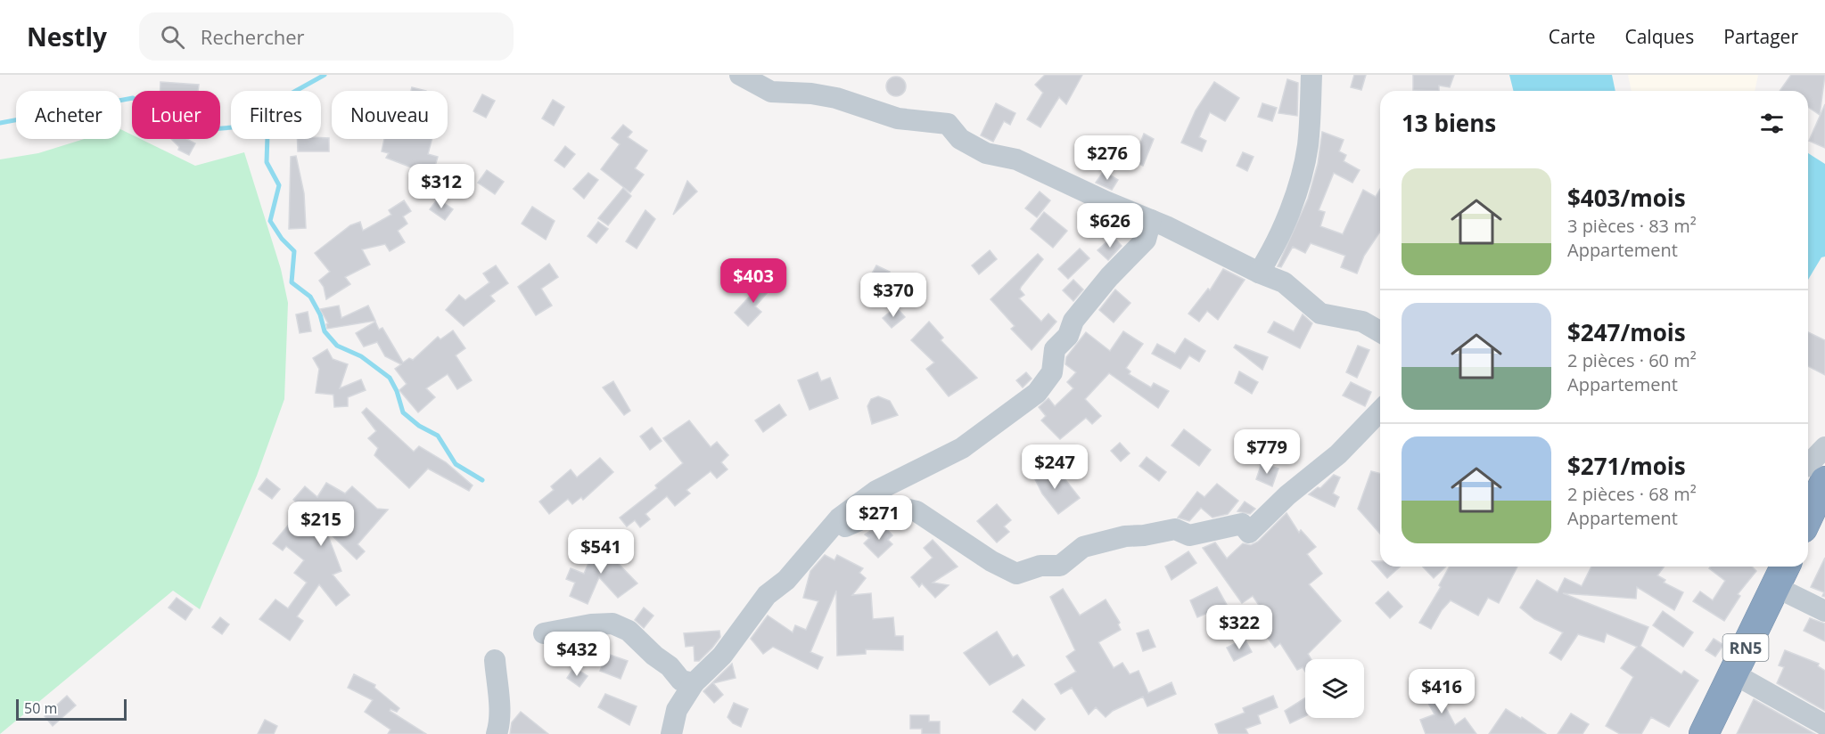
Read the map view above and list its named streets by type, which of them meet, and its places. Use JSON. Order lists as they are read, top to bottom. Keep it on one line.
{"streets":{"highway":["RN5"]},"scale_bar":"50 m","page":{"header":"Nestly","search":"Rechercher","nav":["Carte","Calques","Partager"],"chip":["Acheter","Louer","Filtres","Nouveau"],"heading":"13 biens","price":["$276","$312","$626","$403","$370","$779","$247","$271","$215","$541","$322","$432","$416"],"list":[{"name":"$403/mois","note":"3 pièces · 83 m² · Appartement"},{"name":"$247/mois","note":"2 pièces · 60 m² · Appartement"},{"name":"$271/mois","note":"2 pièces · 68 m² · Appartement"}],"scale":"50 m"}}
